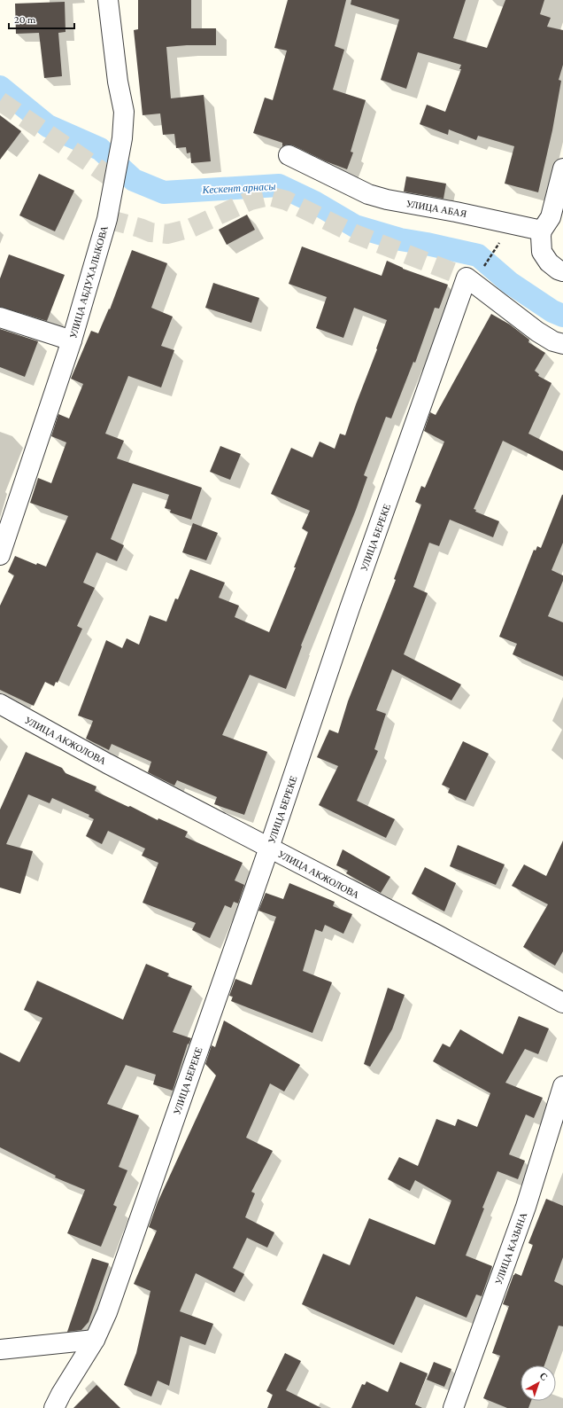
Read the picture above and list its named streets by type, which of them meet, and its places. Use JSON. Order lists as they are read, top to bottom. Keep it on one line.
{"streets":{"street":["УЛИЦА АБАЯ","УЛИЦА АБДУХАЛЫКОВА","УЛИЦА БЕРЕКЕ","УЛИЦА АКЖОЛОВА","УЛИЦА КАЗЫНА"]},"crossings":[["УЛИЦА БЕРЕКЕ","УЛИЦА АКЖОЛОВА"]],"water":["Кескент арнасы"],"scale_bar":"20 m","north":"top right"}
